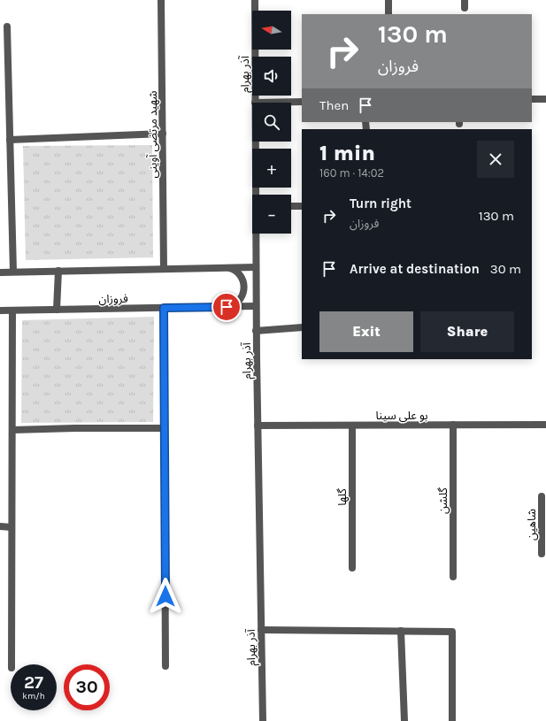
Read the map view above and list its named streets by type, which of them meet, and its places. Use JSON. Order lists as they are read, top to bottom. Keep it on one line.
{"streets":{"street":["آذر بهرام","شهید مرتضی آوینی","فروزان","بو علی سینا","گلها","گلشن","شاهین"]},"crossings":[["آذر بهرام","فروزان"],["آذر بهرام","بو علی سینا"],["بو علی سینا","گلها"],["بو علی سینا","گلشن"]],"north":"left","page":{"map_buttons":["+","−"],"turn":["130 m","فروزان"],"then":"Then","heading":["1 min","160 m · 14:02"],"list":[{"name":"Turn right","note":"فروزان","value":"130 m"},{"name":"Arrive at destination","value":"30 m"}],"buttons":["Exit","Share"],"speed":"27 km/h","limit":"30"}}
